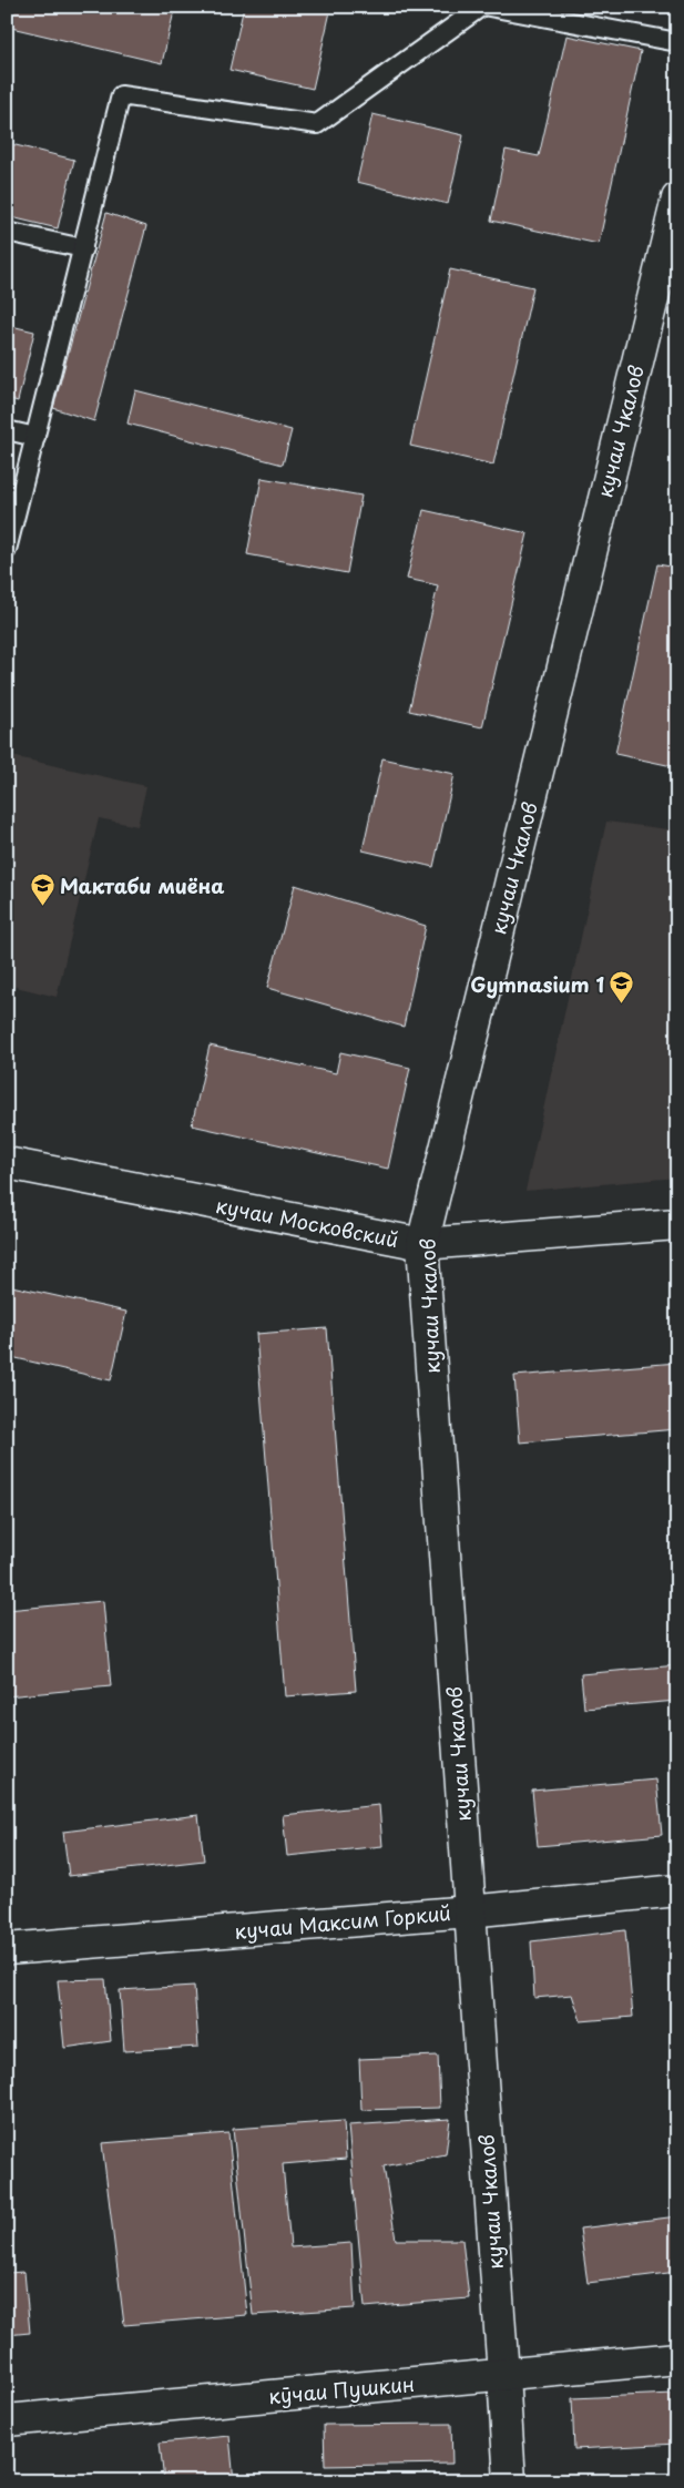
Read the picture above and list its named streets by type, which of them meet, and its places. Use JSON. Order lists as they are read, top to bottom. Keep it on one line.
{"streets":{"street":["кучаи Чкалов","кучаи Московский","кучаи Максим Горкий","кӯчаи Пушкин"]},"crossings":[["кучаи Чкалов","кучаи Московский"],["кучаи Чкалов","кучаи Максим Горкий"],["кучаи Чкалов","кӯчаи Пушкин"]],"places":{"school or university":["Мактаби миёна","Gymnasium 1"]}}
